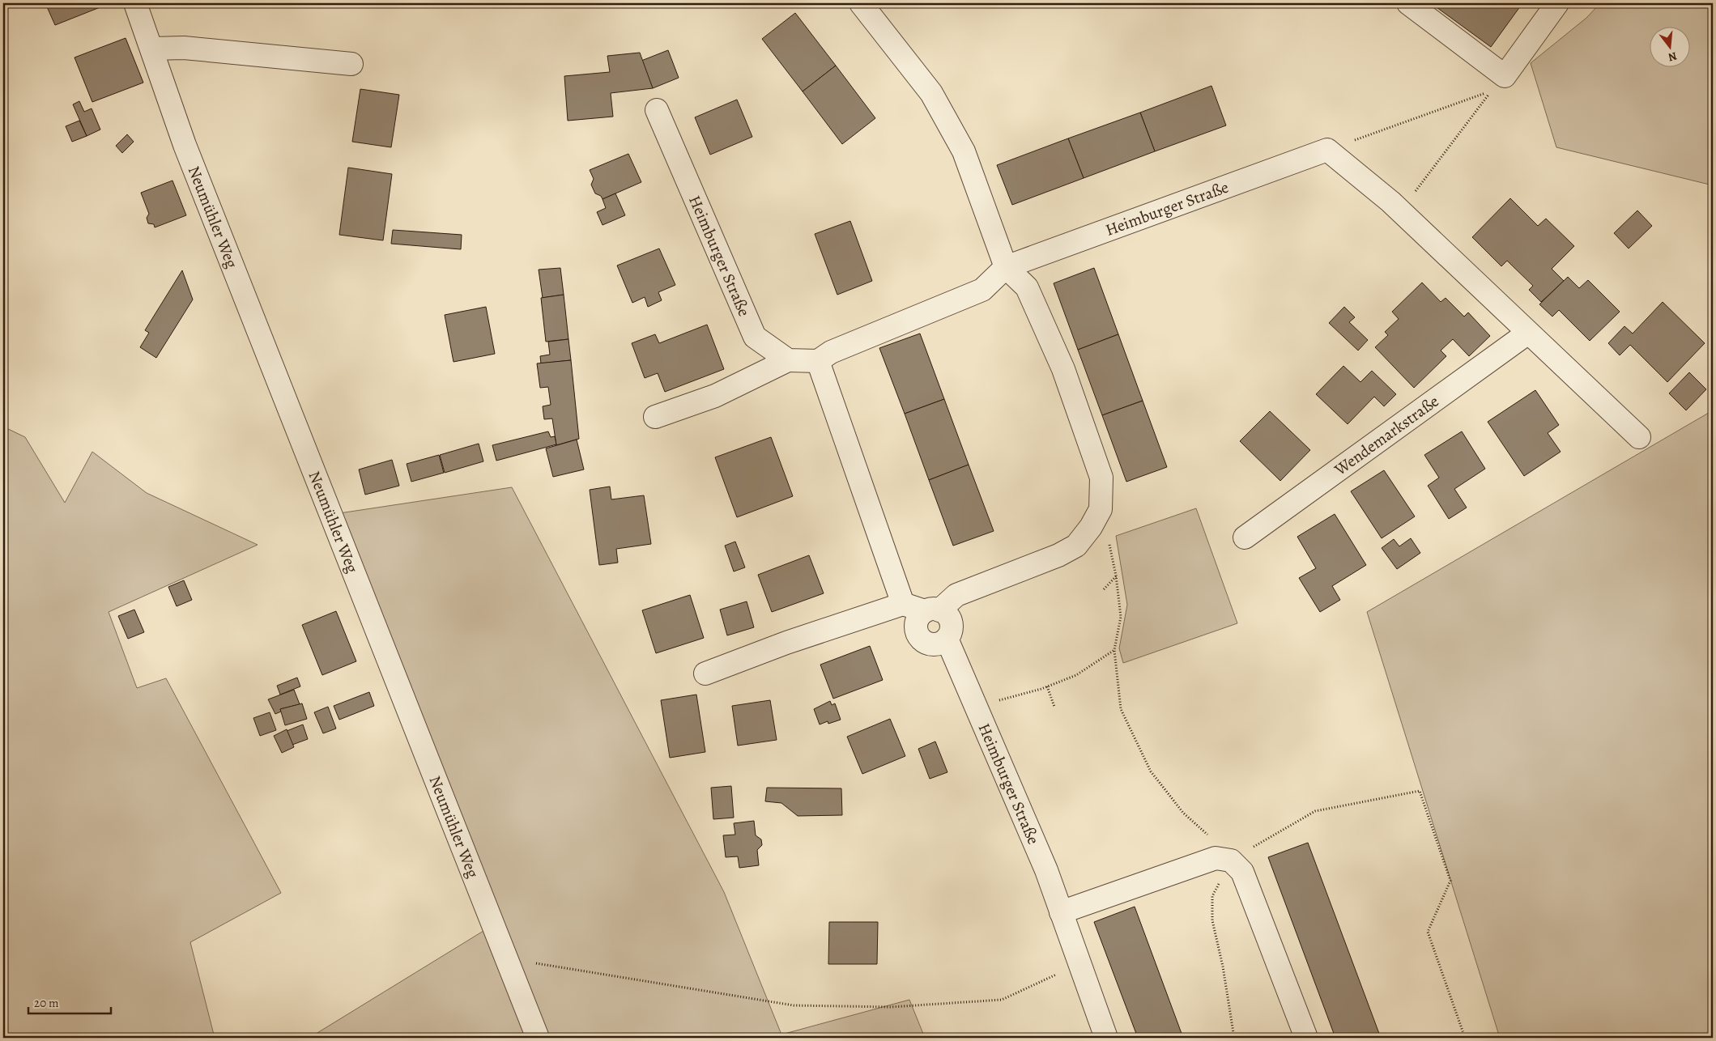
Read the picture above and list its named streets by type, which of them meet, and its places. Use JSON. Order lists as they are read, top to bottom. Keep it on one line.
{"streets":{"street":["Heimburger Straße","Neumühler Weg","Wendemarkstraße"]},"scale_bar":"20 m","north":"bottom"}
